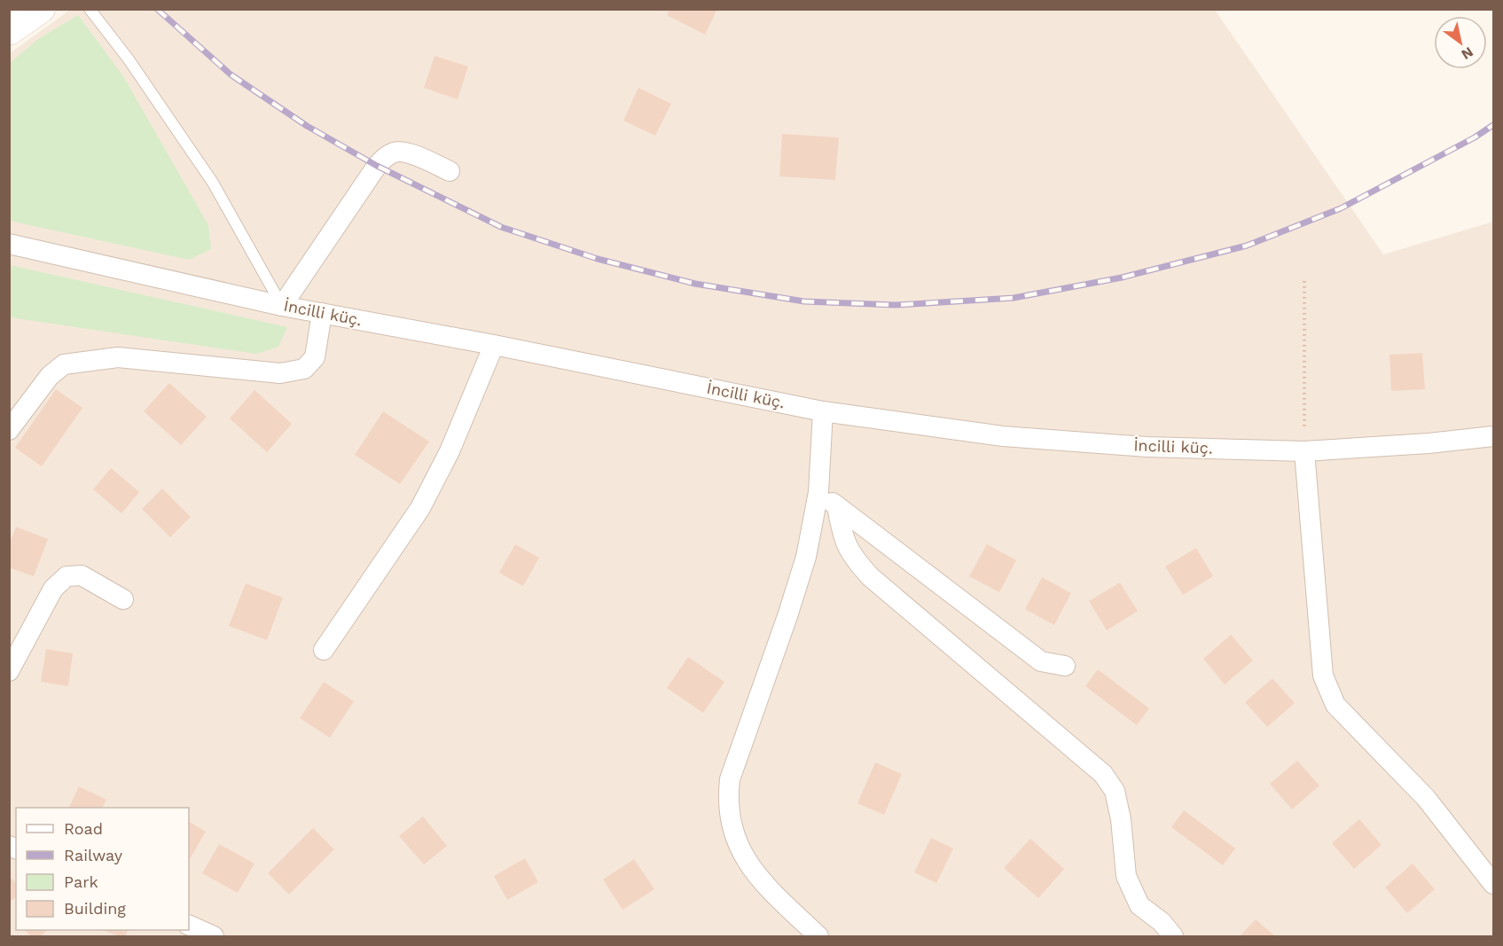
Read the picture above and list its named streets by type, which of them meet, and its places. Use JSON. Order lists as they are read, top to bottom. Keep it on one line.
{"streets":{"street":["İncilli küç."]},"legend":["Road","Railway","Park","Building"],"north":"bottom right"}
